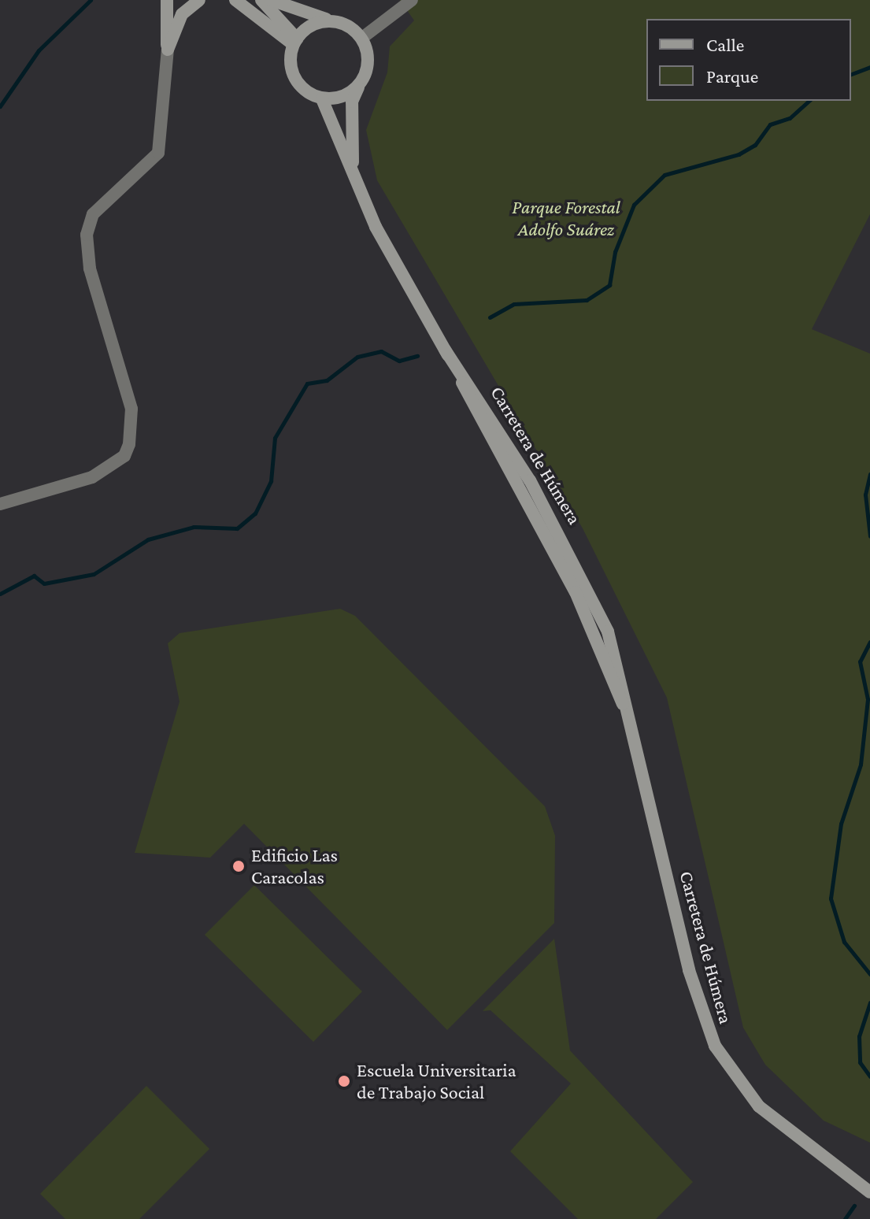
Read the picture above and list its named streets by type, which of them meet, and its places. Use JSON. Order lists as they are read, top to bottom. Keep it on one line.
{"streets":{"main road":["Carretera de Húmera"]},"parks":["Parque Forestal Adolfo Suárez"],"places":["Edificio Las Caracolas","Escuela Universitaria de Trabajo Social"],"legend":["Calle","Parque"]}
